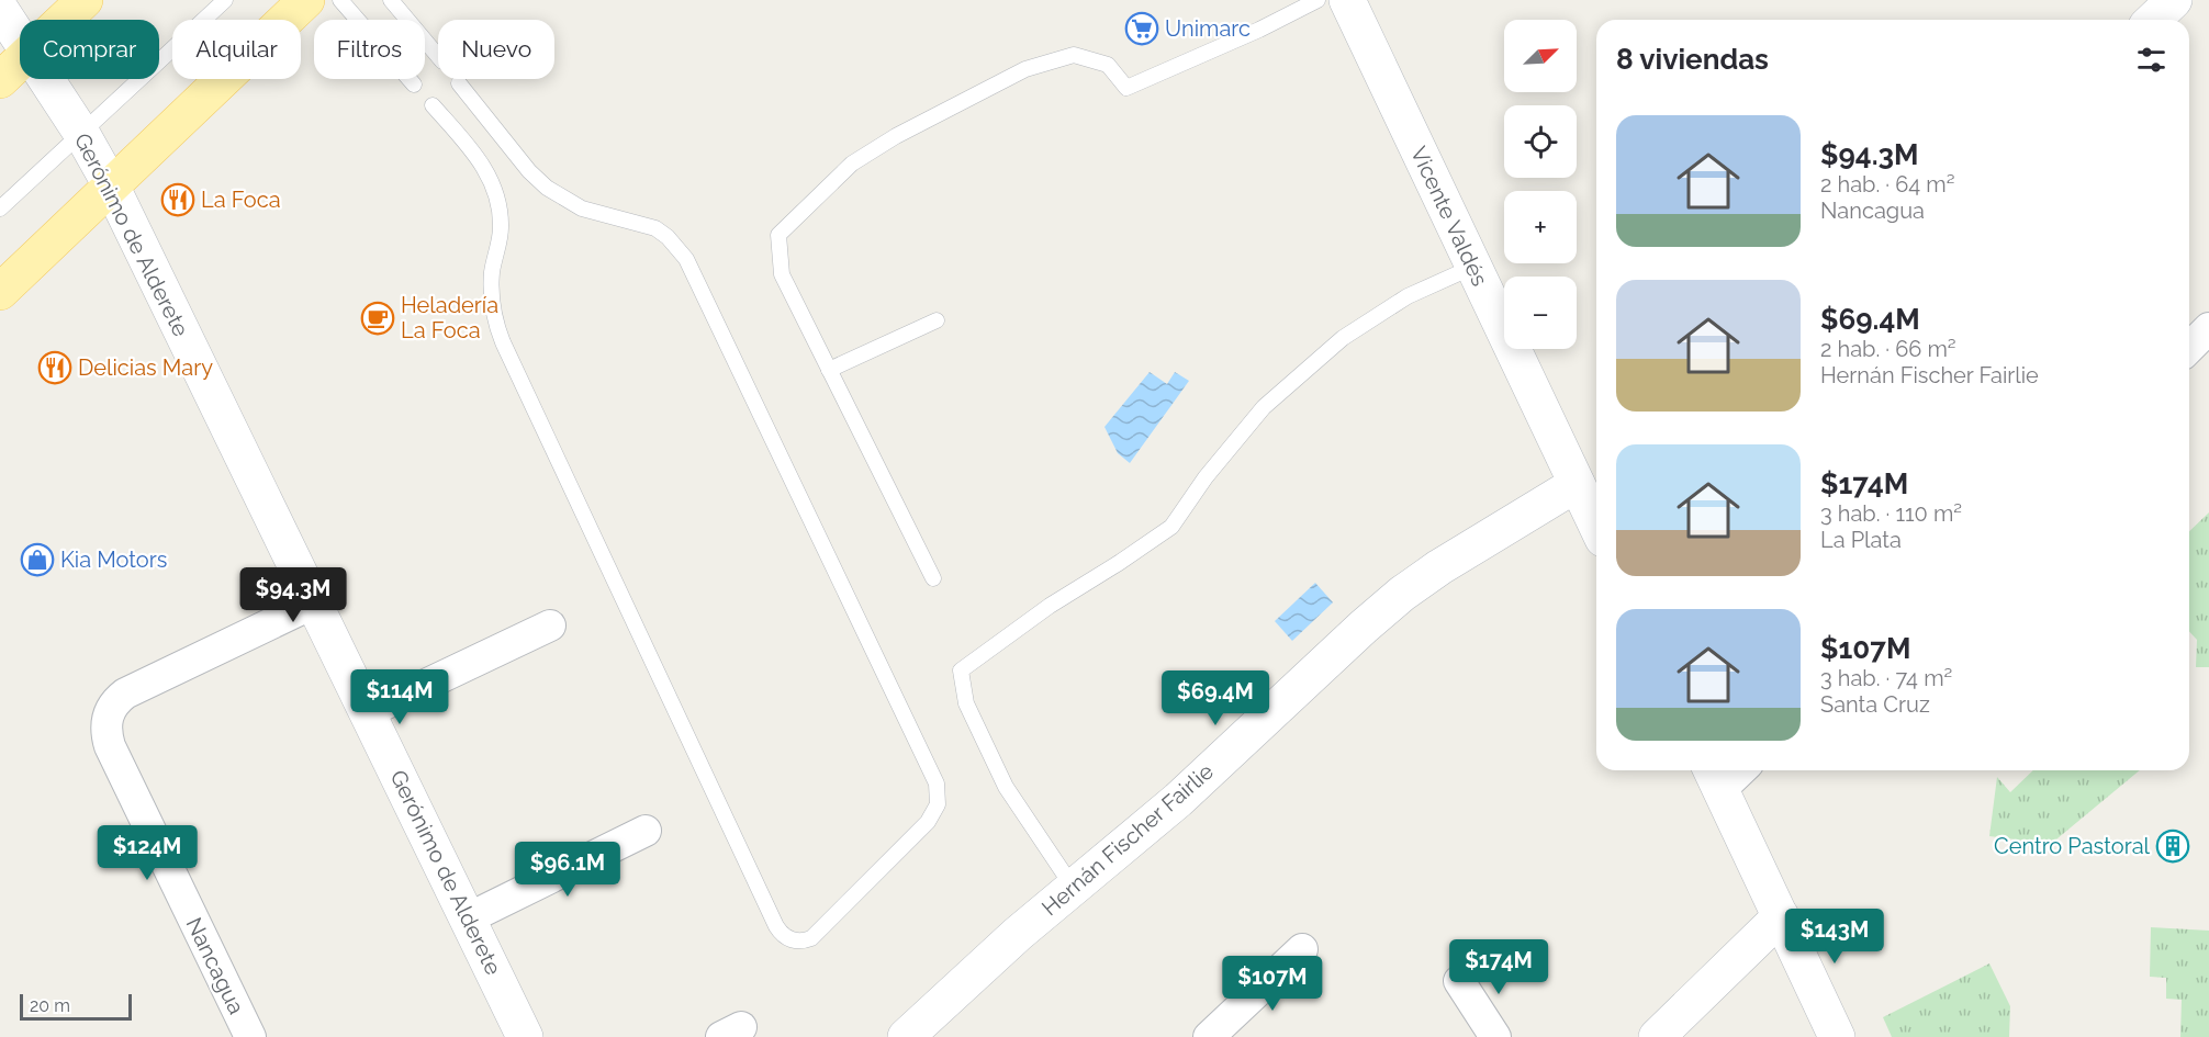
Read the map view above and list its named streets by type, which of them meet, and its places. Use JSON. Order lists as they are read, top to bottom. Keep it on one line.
{"streets":{"street":["Vicente Valdés","Gerónimo de Alderete","Hernán Fischer Fairlie","Nancagua"]},"crossings":[["Vicente Valdés","Hernán Fischer Fairlie"],["Gerónimo de Alderete","Nancagua"]],"places":{"supermarket":["Unimarc"],"restaurant":["La Foca","Delicias Mary"],"cafe":["Heladería La Foca"],"shop":["Kia Motors"],"building":["Centro Pastoral"]},"scale_bar":"20 m","north":"top right","page":{"map_buttons":["+","−"],"chip":["Comprar","Alquilar","Filtros","Nuevo"],"heading":"8 viviendas","list":[{"name":"$94.3M","note":"2 hab. · 64 m² · Nancagua"},{"name":"$69.4M","note":"2 hab. · 66 m² · Hernán Fischer Fairlie"},{"name":"$174M","note":"3 hab. · 110 m² · La Plata"},{"name":"$107M","note":"3 hab. · 74 m² · Santa Cruz"}],"price":["$94.3M","$114M","$69.4M","$124M","$96.1M","$143M","$174M","$107M"],"scale":"20 m"}}
